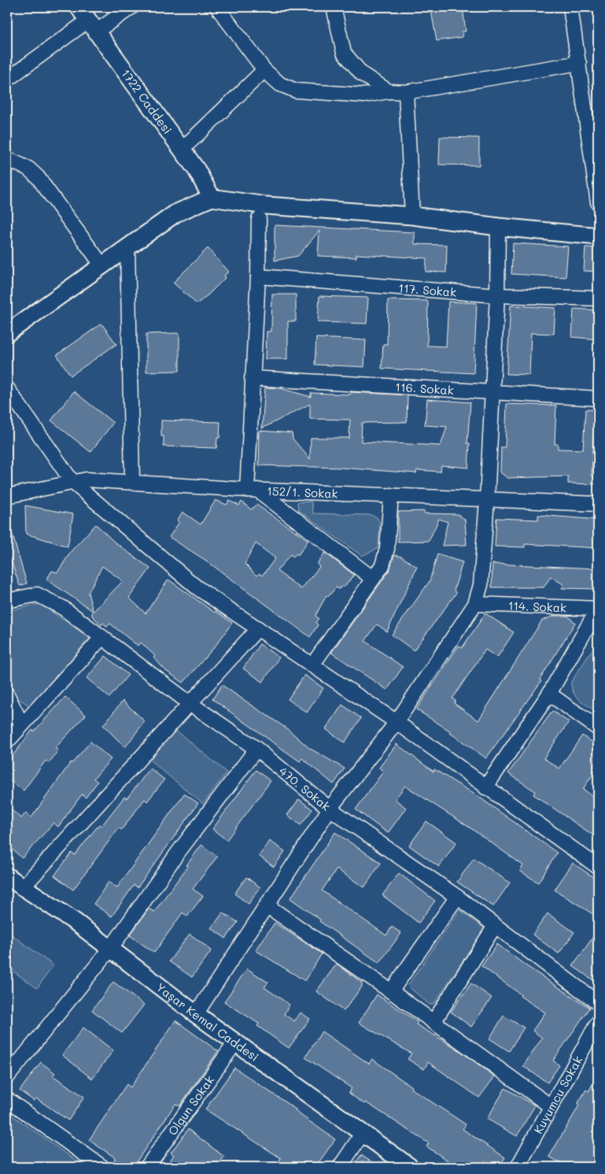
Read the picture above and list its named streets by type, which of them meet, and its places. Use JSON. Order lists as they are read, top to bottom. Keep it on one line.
{"streets":{"street":["1722 Caddesi","117. Sokak","116. Sokak","152/1. Sokak","114. Sokak","470. Sokak","Yaşar Kemal Caddesi","Kuyumcu Sokak","Olgun Sokak"]},"crossings":[["Yaşar Kemal Caddesi","Olgun Sokak"]]}
